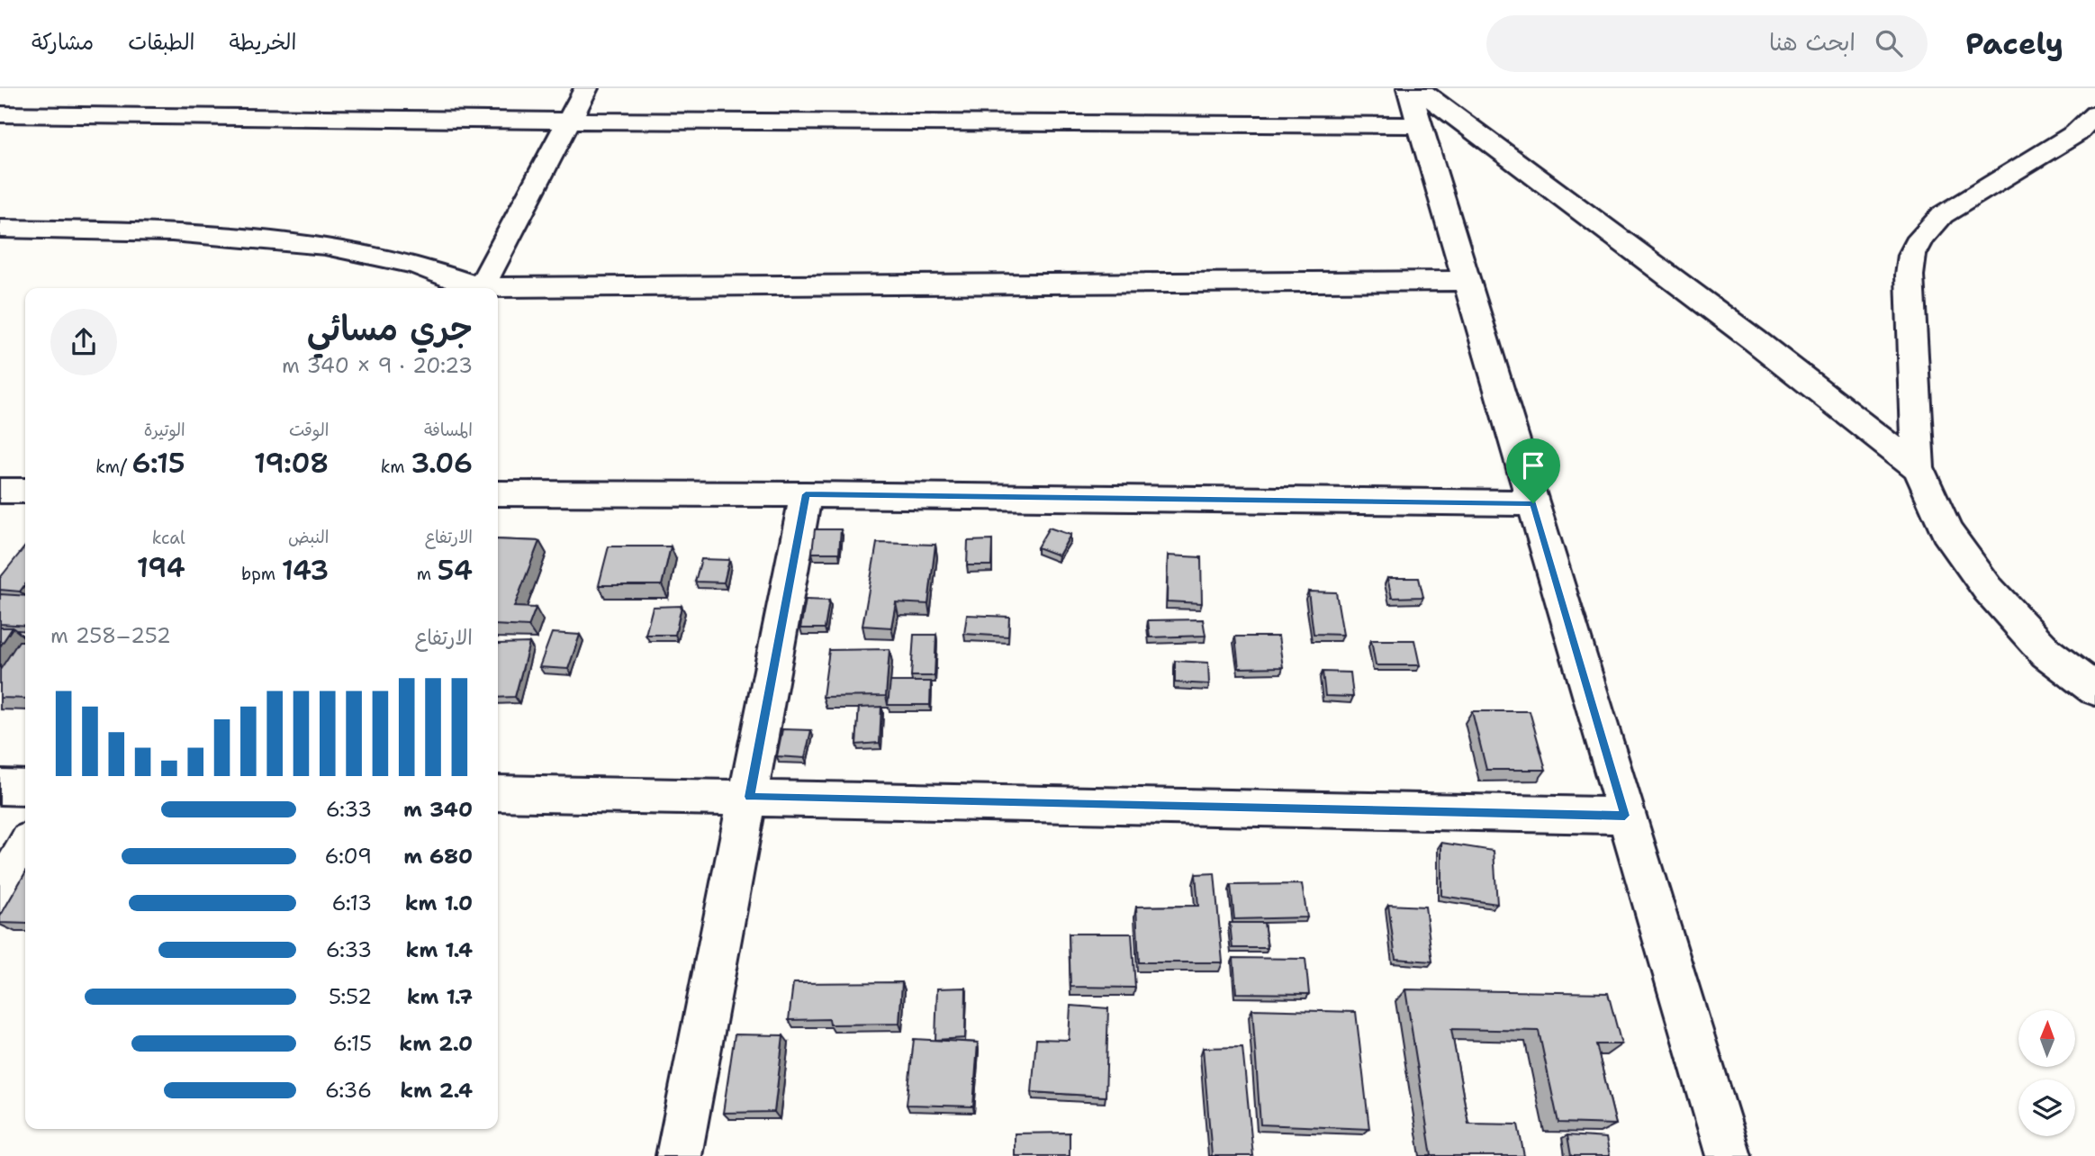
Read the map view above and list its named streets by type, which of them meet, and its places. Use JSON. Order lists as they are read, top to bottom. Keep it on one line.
{"north":"top","page":{"header":"Pacely","search":"ابحث هنا","nav":["الخريطة","الطبقات","مشاركة"],"heading":["جري مسائي","20:23 · 9 × 340 m"],"stats":[["المسافة","3.06 km"],["الوقت","19:08"],["الوتيرة","6:15 /km"],["الارتفاع","54 m"],["النبض","143 bpm"],["kcal","194"]],"chart":["الارتفاع","252–258 m"],"list":[{"name":"340 m","note":"6:33"},{"name":"680 m","note":"6:09"},{"name":"1.0 km","note":"6:13"},{"name":"1.4 km","note":"6:33"},{"name":"1.7 km","note":"5:52"},{"name":"2.0 km","note":"6:15"},{"name":"2.4 km","note":"6:36"}]}}
